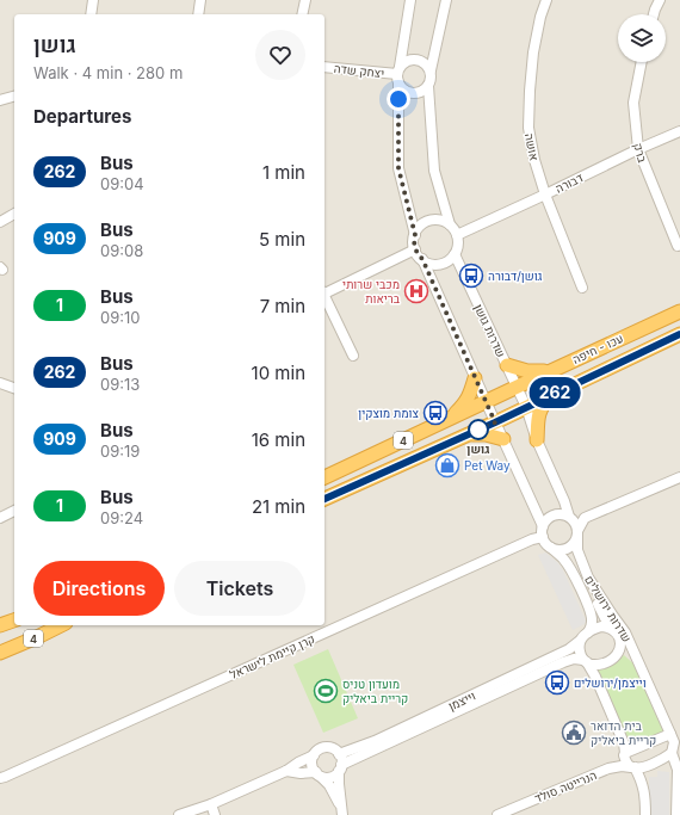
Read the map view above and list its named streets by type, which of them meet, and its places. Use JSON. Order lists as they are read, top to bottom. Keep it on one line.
{"streets":{"highway":["עכו - חיפה","4"],"street":["יצחק שדה","אושה","ברק","דבורה","שדרות גושן","שדרות ירושלים","קרן קיימת לישראל","וייצמן","הנרייטה סולד"]},"crossings":[["אושה","דבורה"],["ברק","דבורה"],["דבורה","שדרות גושן"],["שדרות גושן","עכו - חיפה"],["שדרות גושן","4"],["עכו - חיפה","4"],["שדרות ירושלים","קרן קיימת לישראל"],["שדרות ירושלים","וייצמן"],["שדרות ירושלים","הנרייטה סולד"]],"places":{"bus stop":["גושן/דבורה","צומת מוצקין","וייצמן/ירושלים"],"hospital":["מכבי שרותי בריאות"],"other":["גושן"],"shop":["Pet Way"],"sports":["מועדון טניס קריית ביאליק"],"public building":["בית הדואר קריית ביאליק"]},"lines":["bus line 262"],"page":{"on_map":"262","heading":[["גושן","Walk · 4 min · 280 m"],"Departures"],"list":[{"mark":"262","name":"Bus","note":"09:04","value":"1 min"},{"mark":"909","name":"Bus","note":"09:08","value":"5 min"},{"mark":"1","name":"Bus","note":"09:10","value":"7 min"},{"mark":"262","name":"Bus","note":"09:13","value":"10 min"},{"mark":"909","name":"Bus","note":"09:19","value":"16 min"},{"mark":"1","name":"Bus","note":"09:24","value":"21 min"}],"buttons":["Directions","Tickets"]}}
